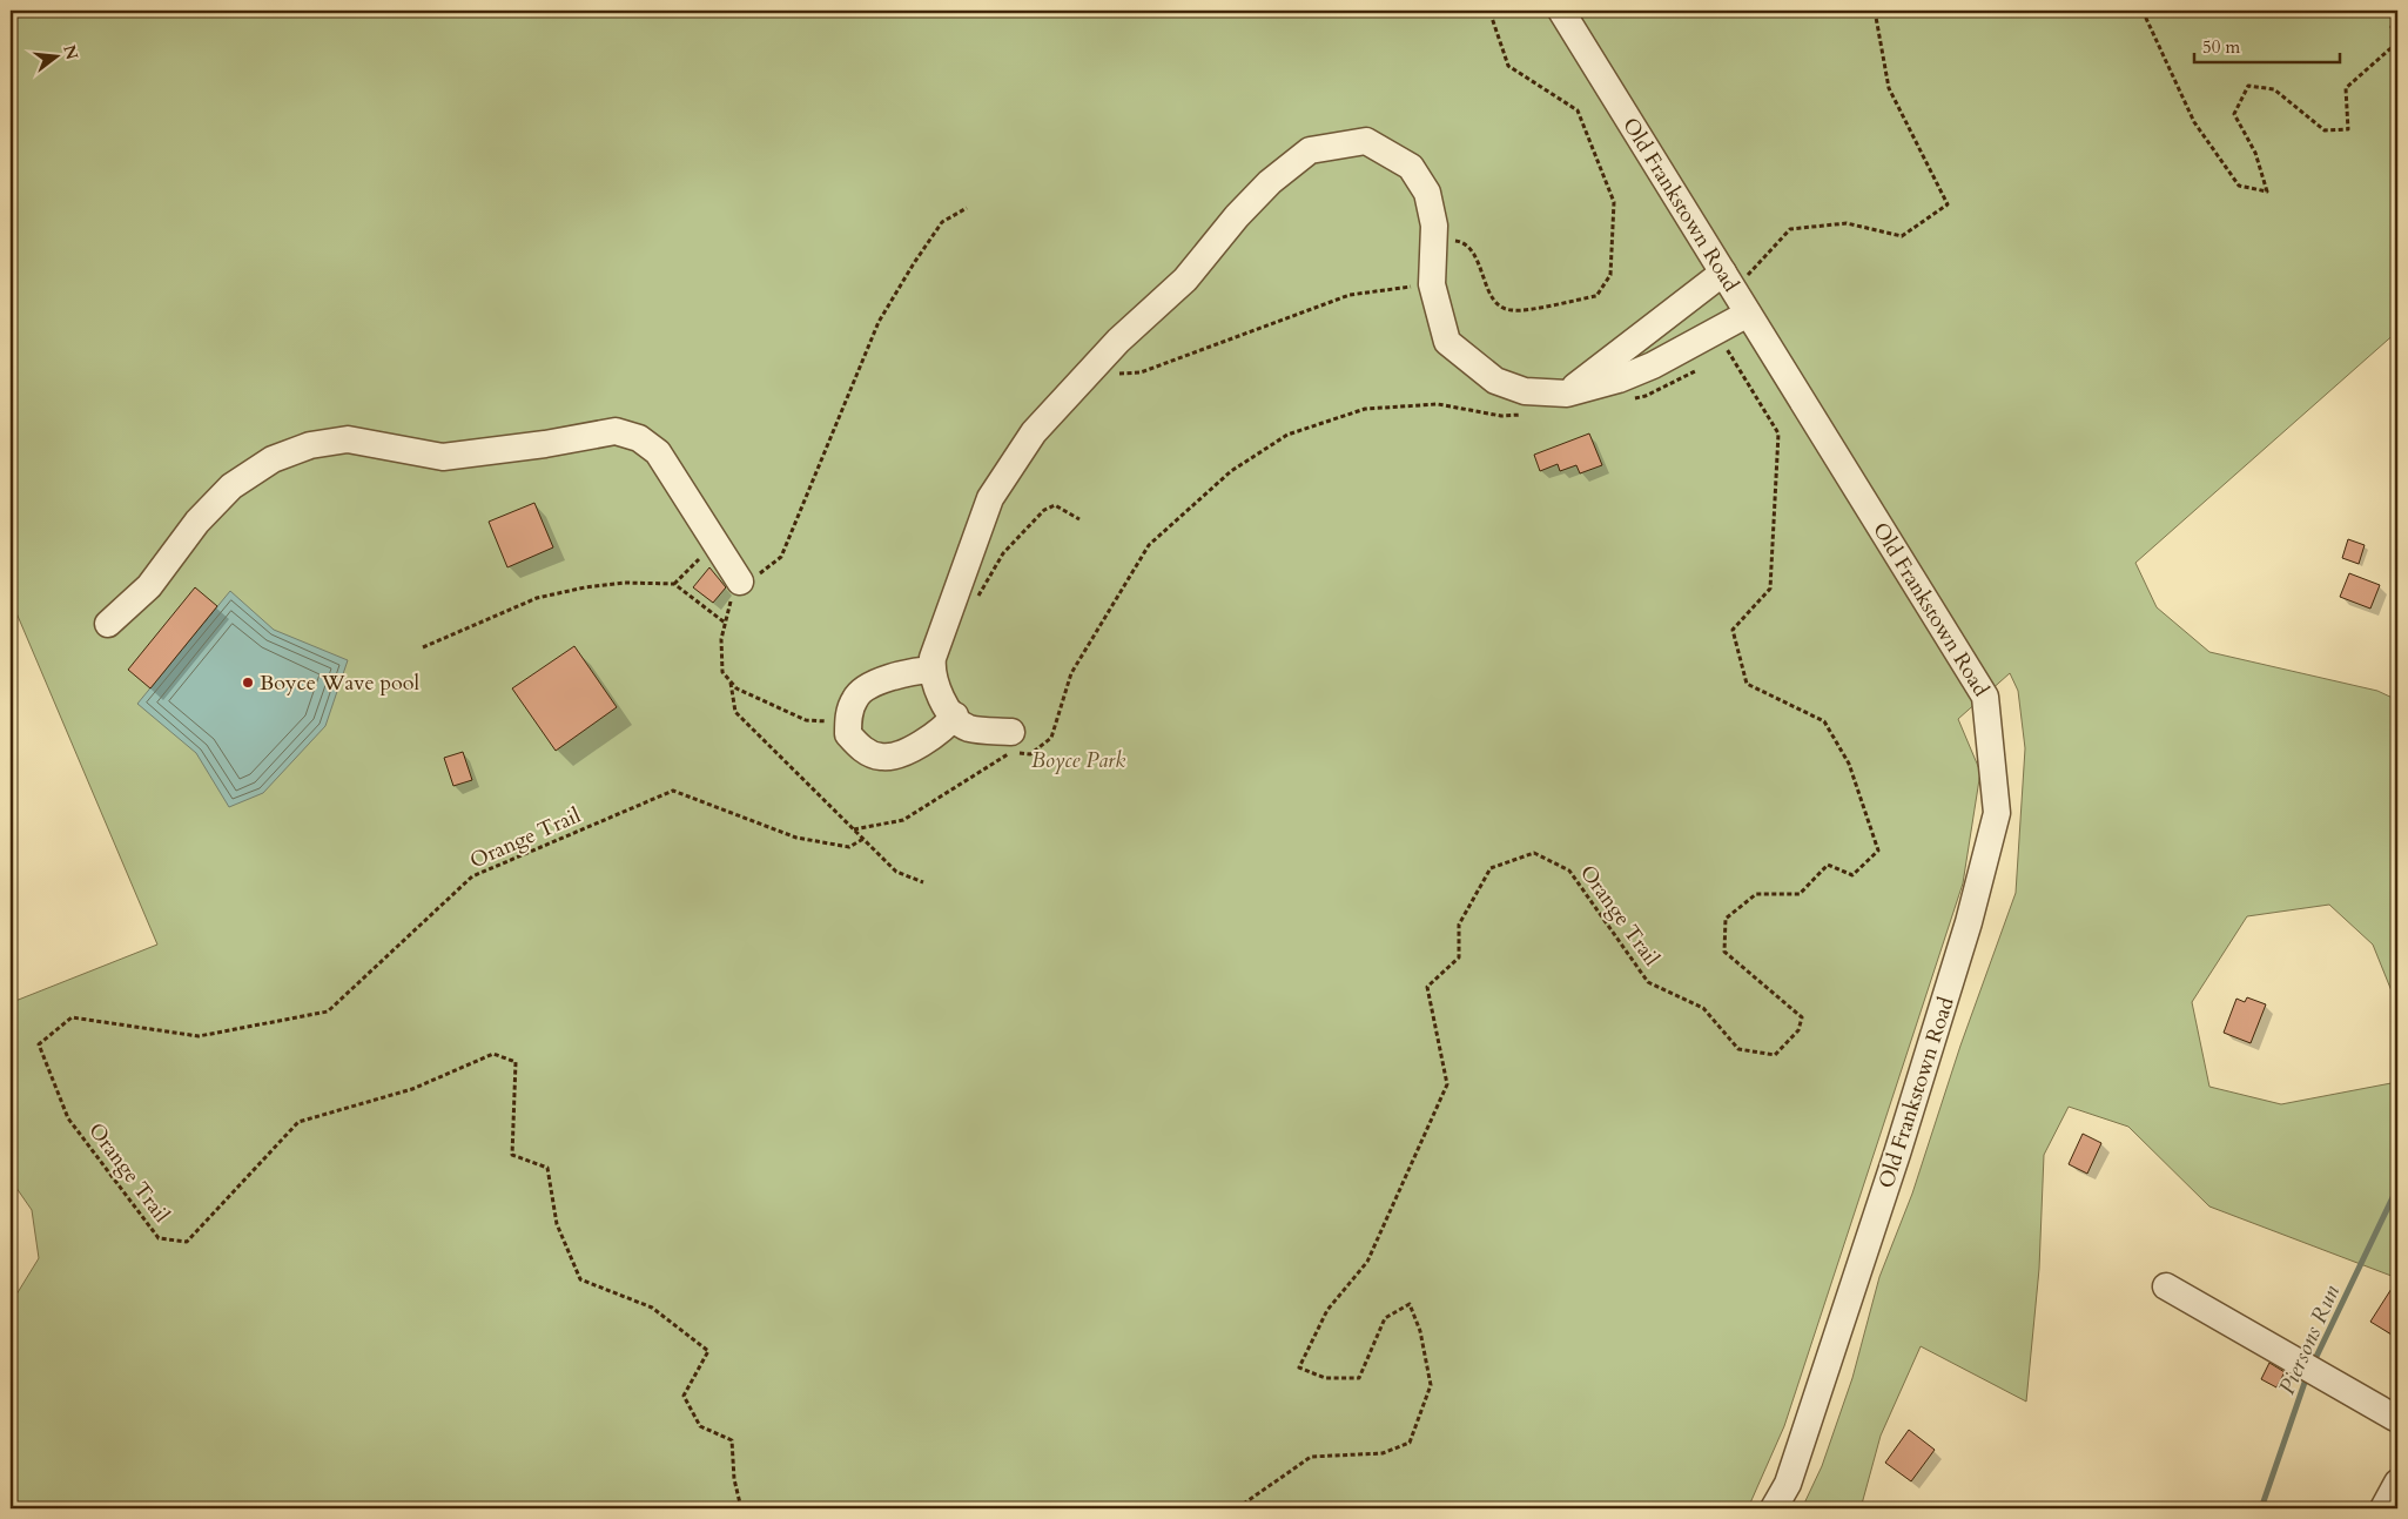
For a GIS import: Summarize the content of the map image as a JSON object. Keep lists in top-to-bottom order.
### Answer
{
  "streets": {
    "street": ["Old Frankstown Road"],
    "path": ["Orange Trail"]
  },
  "water": ["Piersons Run"],
  "parks": ["Boyce Park"],
  "places": ["Boyce Wave pool"],
  "scale_bar": "50 m",
  "north": "right"
}
